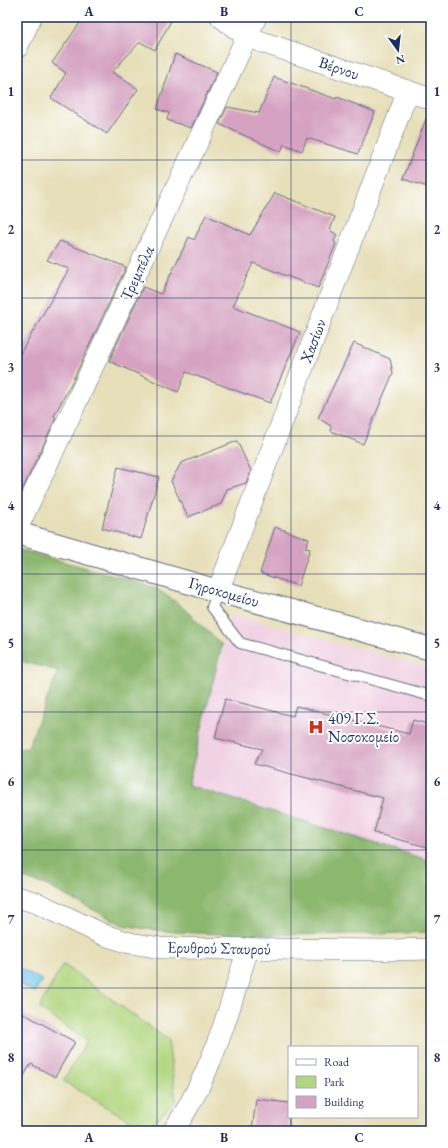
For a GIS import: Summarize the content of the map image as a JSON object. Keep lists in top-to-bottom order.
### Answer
{
  "streets": {
    "main road": ["Γηροκομείου"],
    "street": [
      "Βέρνου",
      "Τρεμπέλα",
      "Χασίων",
      "Ερυθρού Σταυρού"
    ]
  },
  "crossings": [
    ["Βέρνου", "Τρεμπέλα"],
    ["Βέρνου", "Χασίων"],
    ["Χασίων", "Γηροκομείου"]
  ],
  "places": {
    "hospital": ["409 Γ.Σ. Νοσοκομείο"]
  },
  "legend": ["Road", "Park", "Building"],
  "north": "bottom",
  "grid": {
    "columns": ["A", "B", "C"],
    "rows": [
      "1",
      "2",
      "3",
      "4",
      "5",
      "6",
      "7",
      "8"
    ]
  }
}
